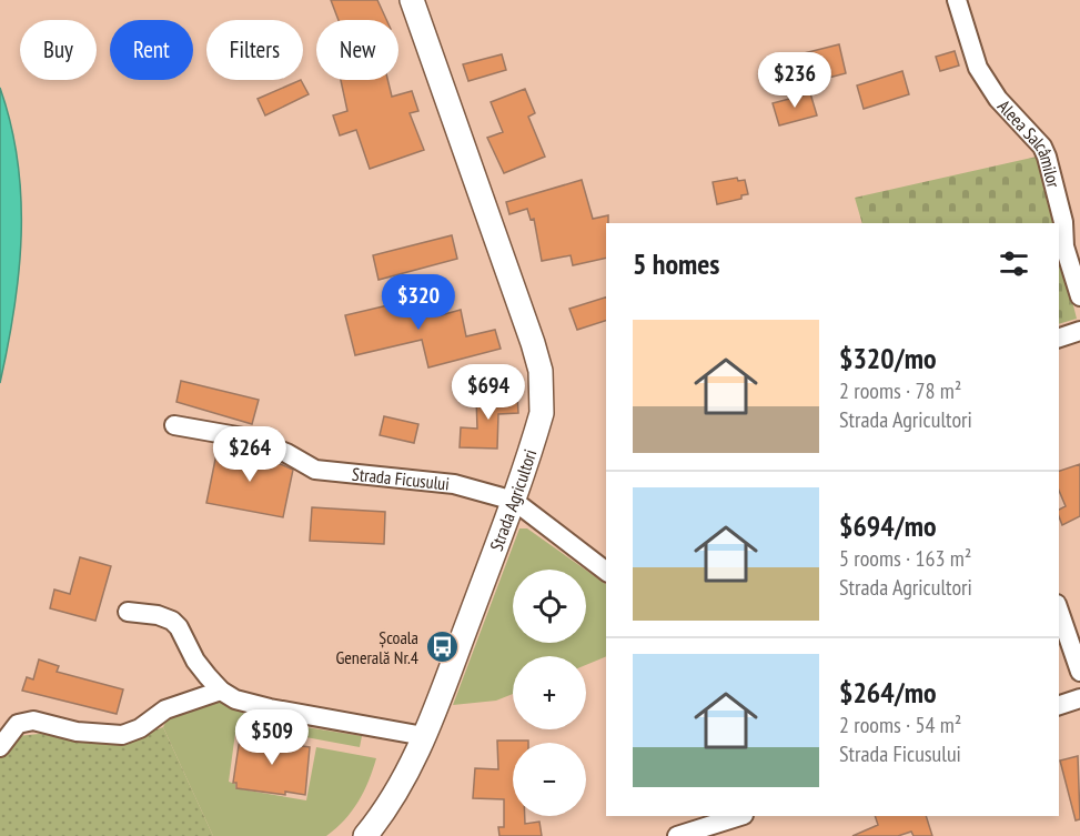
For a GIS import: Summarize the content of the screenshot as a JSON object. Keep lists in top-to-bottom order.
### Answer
{
  "streets": {
    "main road": ["Strada Agricultori"],
    "street": ["Aleea Salcâmilor", "Strada Ficusului"]
  },
  "crossings": [
    ["Strada Ficusului", "Strada Agricultori"]
  ],
  "places": {
    "bus stop": ["Școala Generală Nr.4"]
  },
  "page": {
    "chip": [
      "Buy",
      "Rent",
      "Filters",
      "New"
    ],
    "price": [
      "$236",
      "$320",
      "$694",
      "$264",
      "$509"
    ],
    "heading": "5 homes",
    "list": [
      {
        "name": "$320/mo",
        "note": "2 rooms · 78 m² · Strada Agricultori"
      },
      {
        "name": "$694/mo",
        "note": "5 rooms · 163 m² · Strada Agricultori"
      },
      {
        "name": "$264/mo",
        "note": "2 rooms · 54 m² · Strada Ficusului"
      }
    ],
    "map_buttons": ["+", "−"]
  }
}
